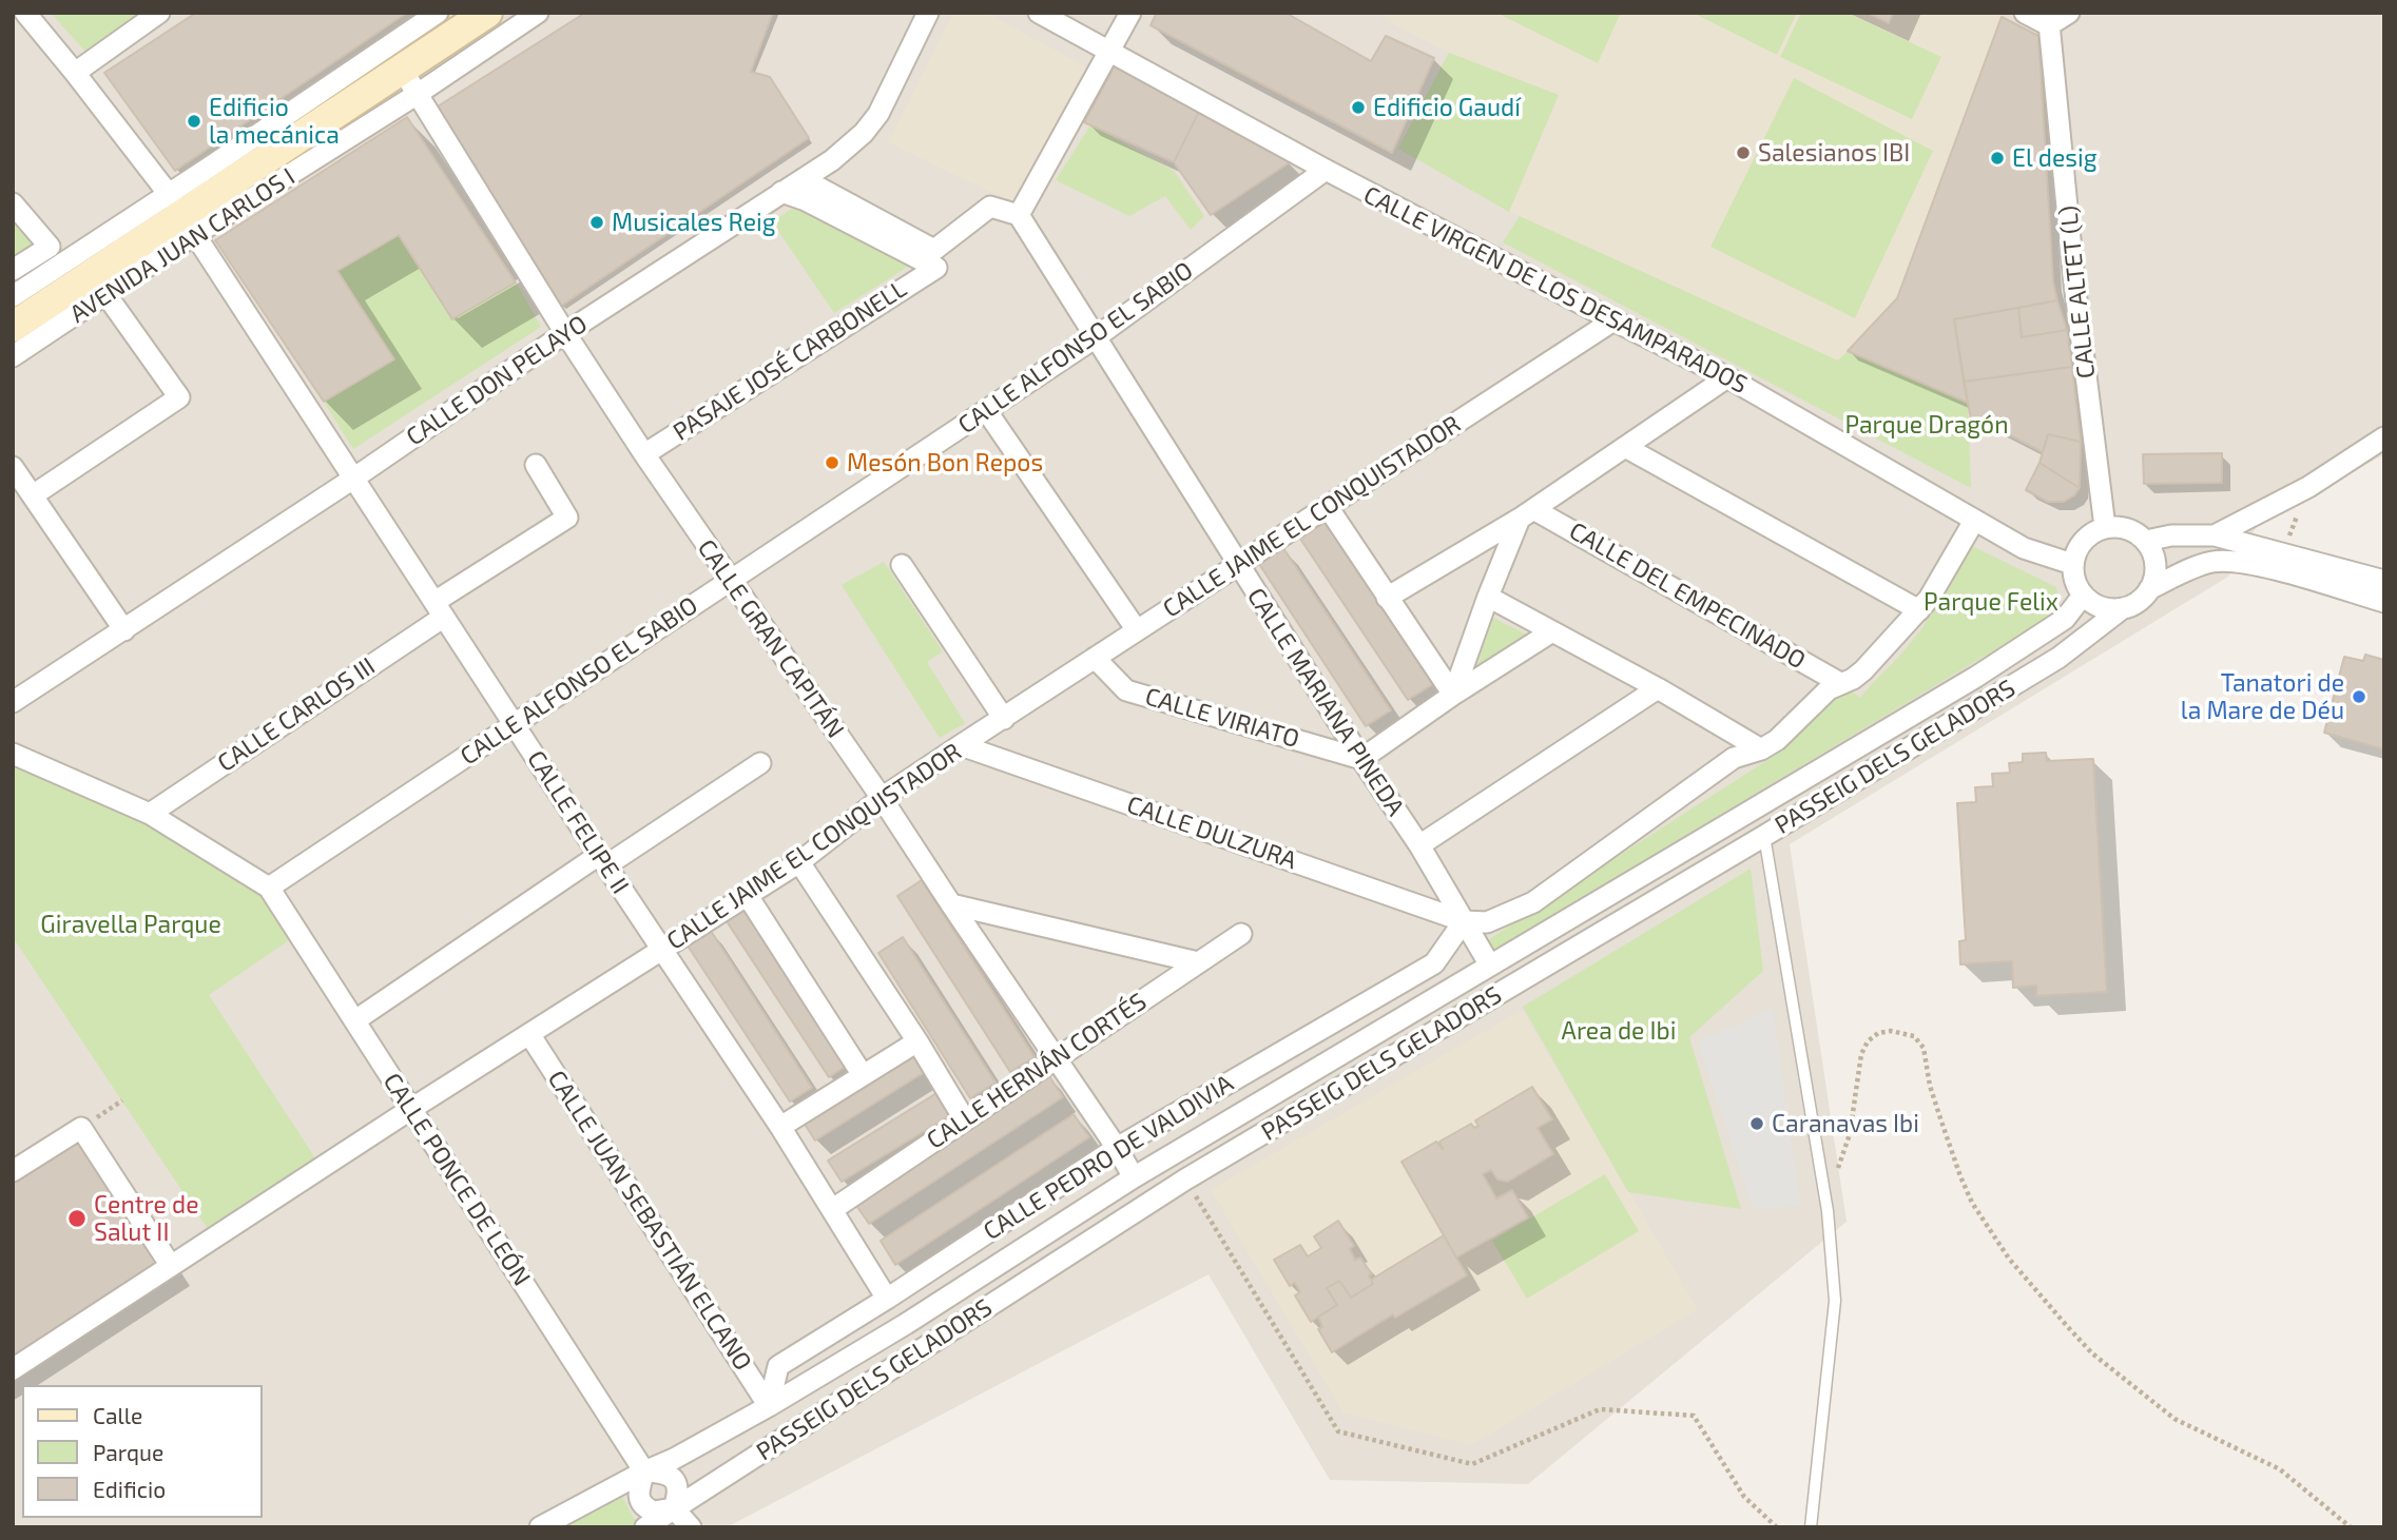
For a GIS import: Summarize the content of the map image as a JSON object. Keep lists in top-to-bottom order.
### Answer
{
  "streets": {
    "main road": ["AVENIDA JUAN CARLOS I"],
    "street": [
      "CALLE VIRGEN DE LOS DESAMPARADOS",
      "CALLE ALTET (L)",
      "CALLE ALFONSO EL SABIO",
      "PASAJE JOSÉ CARBONELL",
      "CALLE DON PELAYO",
      "CALLE JAIME EL CONQUISTADOR",
      "CALLE DEL EMPECINADO",
      "CALLE GRAN CAPITÁN",
      "CALLE MARIANA PINEDA",
      "CALLE CARLOS III",
      "CALLE VIRIATO",
      "PASSEIG DELS GELADORS",
      "CALLE FELIPE II",
      "CALLE DULZURA",
      "CALLE HERNÁN CORTÉS",
      "CALLE PEDRO DE VALDIVIA",
      "CALLE PONCE DE LEÓN",
      "CALLE JUAN SEBASTIÁN ELCANO"
    ]
  },
  "crossings": [
    ["AVENIDA JUAN CARLOS I", "CALLE GRAN CAPITÁN"],
    ["AVENIDA JUAN CARLOS I", "CALLE FELIPE II"],
    ["CALLE VIRGEN DE LOS DESAMPARADOS", "CALLE ALTET (L)"],
    ["CALLE VIRGEN DE LOS DESAMPARADOS", "CALLE ALFONSO EL SABIO"],
    ["CALLE VIRGEN DE LOS DESAMPARADOS", "CALLE JAIME EL CONQUISTADOR"],
    ["CALLE VIRGEN DE LOS DESAMPARADOS", "PASSEIG DELS GELADORS"],
    ["CALLE ALTET (L)", "PASSEIG DELS GELADORS"],
    ["CALLE ALFONSO EL SABIO", "CALLE GRAN CAPITÁN"],
    ["CALLE ALFONSO EL SABIO", "CALLE MARIANA PINEDA"],
    ["CALLE ALFONSO EL SABIO", "CALLE FELIPE II"],
    ["CALLE ALFONSO EL SABIO", "CALLE PONCE DE LEÓN"],
    ["PASAJE JOSÉ CARBONELL", "CALLE DON PELAYO"],
    ["PASAJE JOSÉ CARBONELL", "CALLE GRAN CAPITÁN"],
    ["CALLE DON PELAYO", "CALLE GRAN CAPITÁN"],
    ["CALLE DON PELAYO", "CALLE FELIPE II"],
    ["CALLE JAIME EL CONQUISTADOR", "CALLE GRAN CAPITÁN"],
    ["CALLE JAIME EL CONQUISTADOR", "CALLE MARIANA PINEDA"],
    ["CALLE JAIME EL CONQUISTADOR", "CALLE VIRIATO"],
    ["CALLE JAIME EL CONQUISTADOR", "CALLE FELIPE II"],
    ["CALLE JAIME EL CONQUISTADOR", "CALLE DULZURA"],
    ["CALLE JAIME EL CONQUISTADOR", "CALLE PONCE DE LEÓN"],
    ["CALLE JAIME EL CONQUISTADOR", "CALLE JUAN SEBASTIÁN ELCANO"],
    ["CALLE GRAN CAPITÁN", "CALLE HERNÁN CORTÉS"],
    ["CALLE GRAN CAPITÁN", "CALLE PEDRO DE VALDIVIA"],
    ["CALLE MARIANA PINEDA", "CALLE VIRIATO"],
    ["CALLE MARIANA PINEDA", "CALLE DULZURA"],
    ["CALLE MARIANA PINEDA", "CALLE PEDRO DE VALDIVIA"],
    ["CALLE CARLOS III", "CALLE FELIPE II"],
    ["PASSEIG DELS GELADORS", "CALLE PONCE DE LEÓN"],
    ["CALLE FELIPE II", "CALLE HERNÁN CORTÉS"],
    ["CALLE FELIPE II", "CALLE PEDRO DE VALDIVIA"],
    ["CALLE DULZURA", "CALLE PEDRO DE VALDIVIA"],
    ["CALLE PEDRO DE VALDIVIA", "CALLE JUAN SEBASTIÁN ELCANO"]
  ],
  "parks": [
    "Parque Dragón",
    "Parque Felix",
    "Giravella Parque",
    "Area de Ibi"
  ],
  "places": [
    "Edificio Gaudí",
    "Edificio la mecánica",
    "Salesianos IBI",
    "El desig",
    "Musicales Reig",
    "Mesón Bon Repos",
    "Tanatori de la Mare de Déu",
    "Caranavas Ibi",
    "Centre de Salut II"
  ],
  "legend": ["Calle", "Parque", "Edificio"]
}
